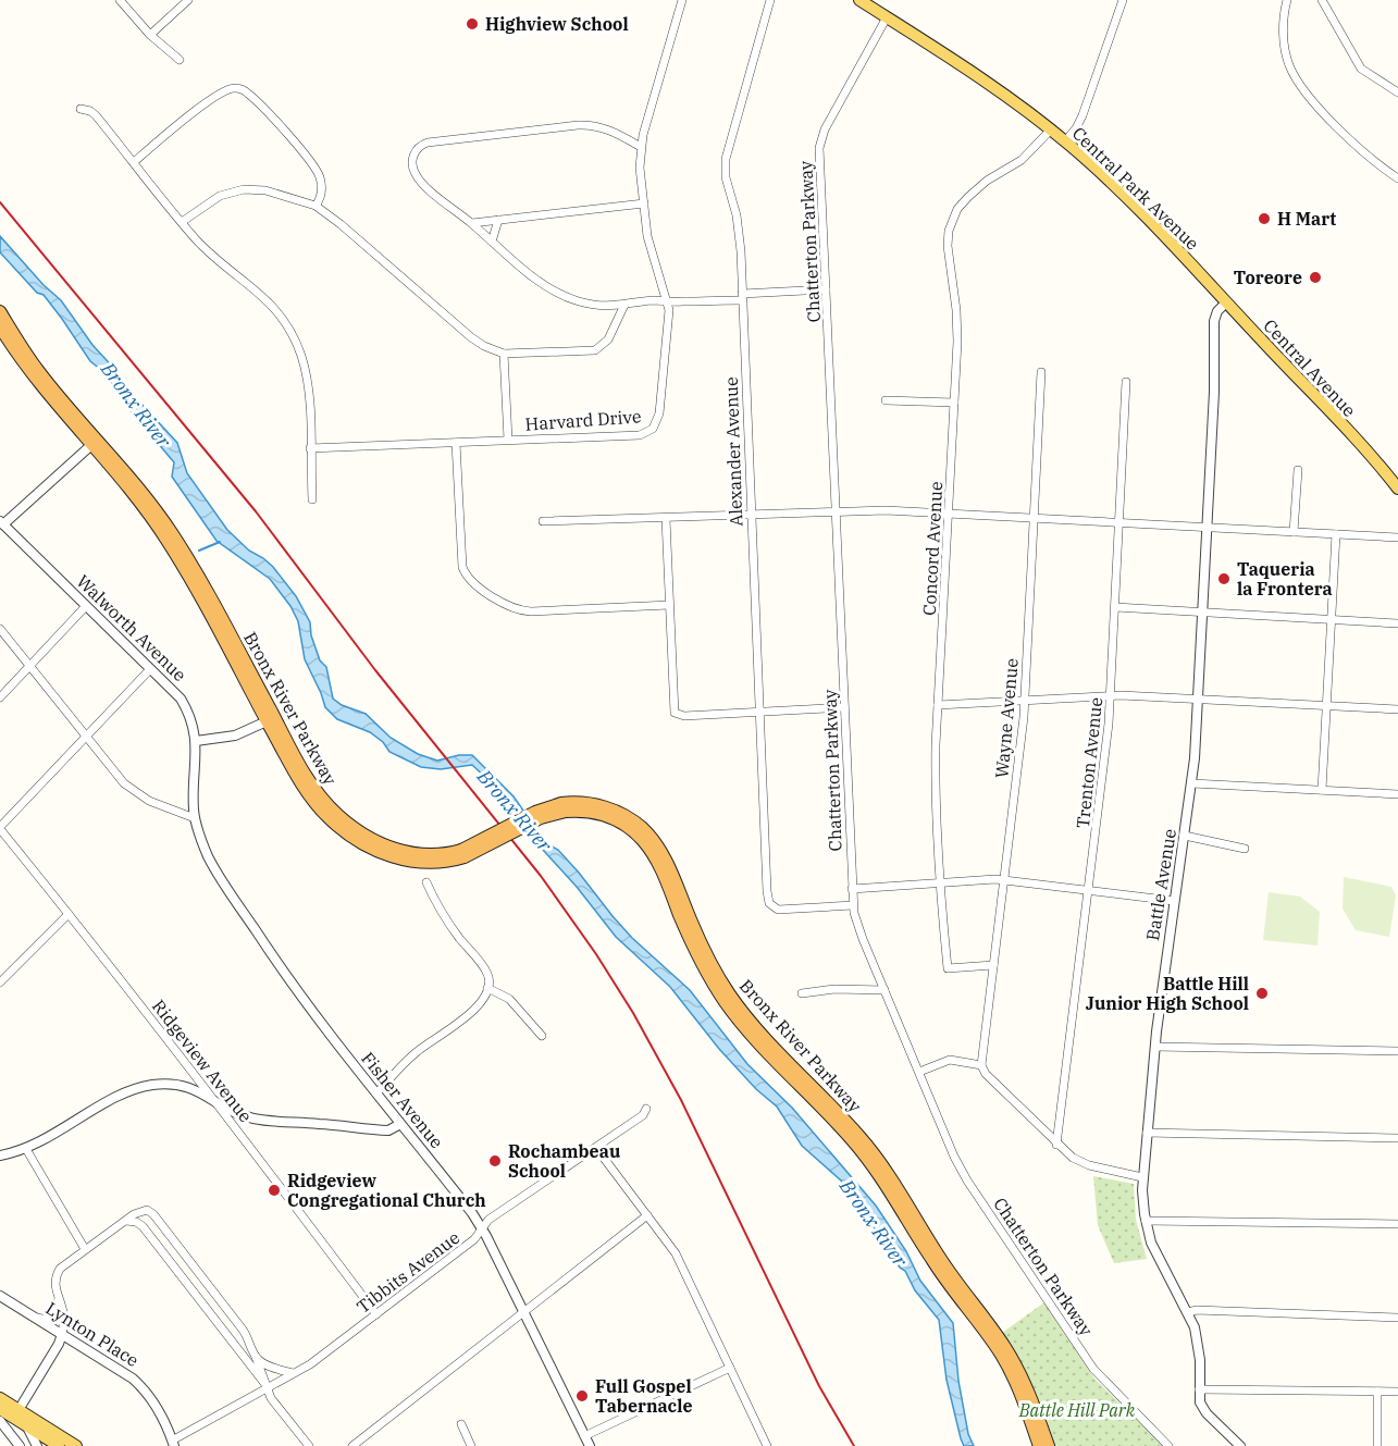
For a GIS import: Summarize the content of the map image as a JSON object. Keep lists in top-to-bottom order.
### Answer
{
  "streets": {
    "highway": ["Bronx River Parkway"],
    "main road": ["Central Park Avenue", "Central Avenue"],
    "street": [
      "Chatterton Parkway",
      "Harvard Drive",
      "Alexander Avenue",
      "Concord Avenue",
      "Walworth Avenue",
      "Wayne Avenue",
      "Trenton Avenue",
      "Battle Avenue",
      "Ridgeview Avenue",
      "Fisher Avenue",
      "Tibbits Avenue",
      "Lynton Place"
    ]
  },
  "crossings": [
    ["Central Park Avenue", "Chatterton Parkway"],
    ["Central Park Avenue", "Central Avenue"],
    ["Central Park Avenue", "Concord Avenue"],
    ["Chatterton Parkway", "Alexander Avenue"],
    ["Central Avenue", "Battle Avenue"],
    ["Concord Avenue", "Wayne Avenue"],
    ["Walworth Avenue", "Fisher Avenue"],
    ["Ridgeview Avenue", "Tibbits Avenue"],
    ["Fisher Avenue", "Tibbits Avenue"],
    ["Tibbits Avenue", "Lynton Place"]
  ],
  "water": ["Bronx River"],
  "parks": ["Battle Hill Park"],
  "places": [
    "Highview School",
    "H Mart",
    "Toreore",
    "Taqueria la Frontera",
    "Battle Hill Junior High School",
    "Rochambeau School",
    "Ridgeview Congregational Church",
    "Full Gospel Tabernacle"
  ]
}
